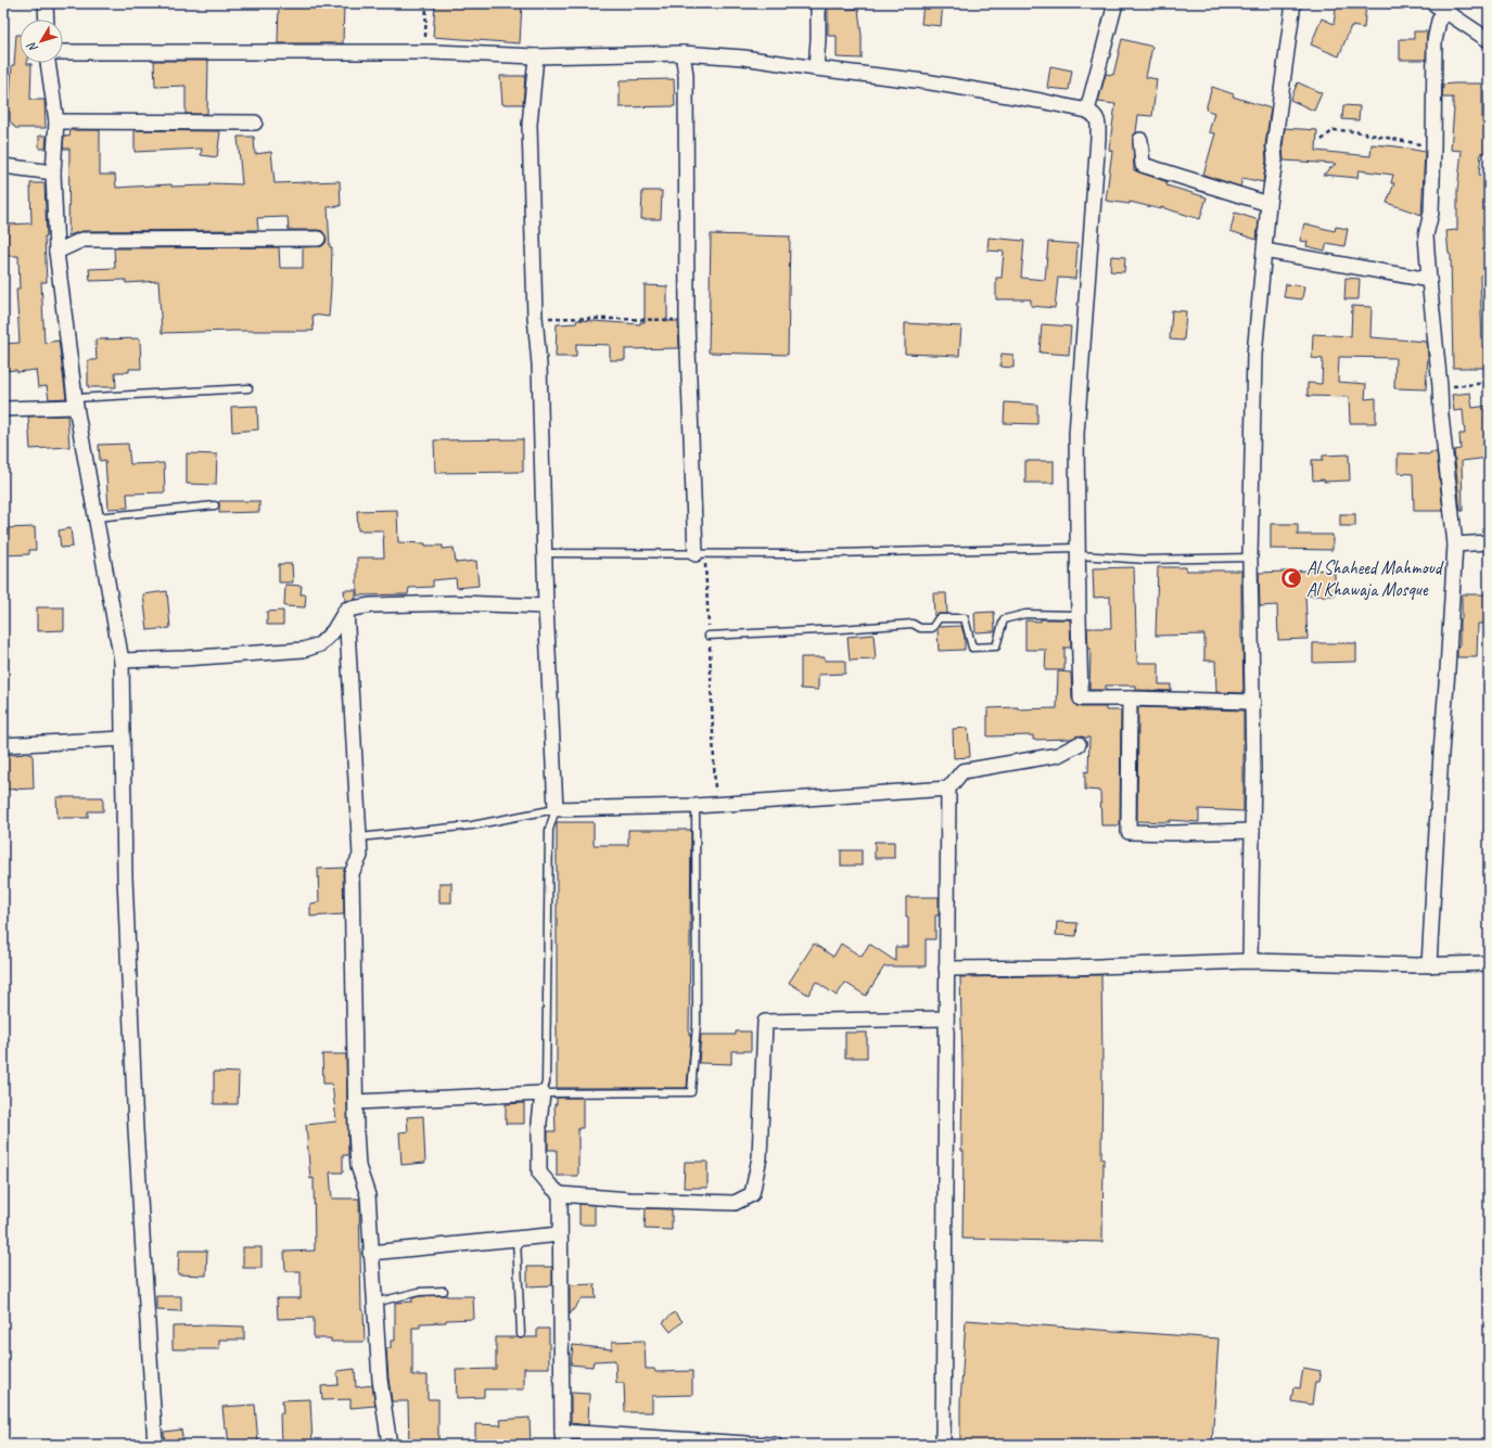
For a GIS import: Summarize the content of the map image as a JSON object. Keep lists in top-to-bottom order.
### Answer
{
  "places": {
    "mosque": ["Al Shaheed Mahmoud Al Khawaja Mosque"]
  },
  "north": "bottom left"
}
